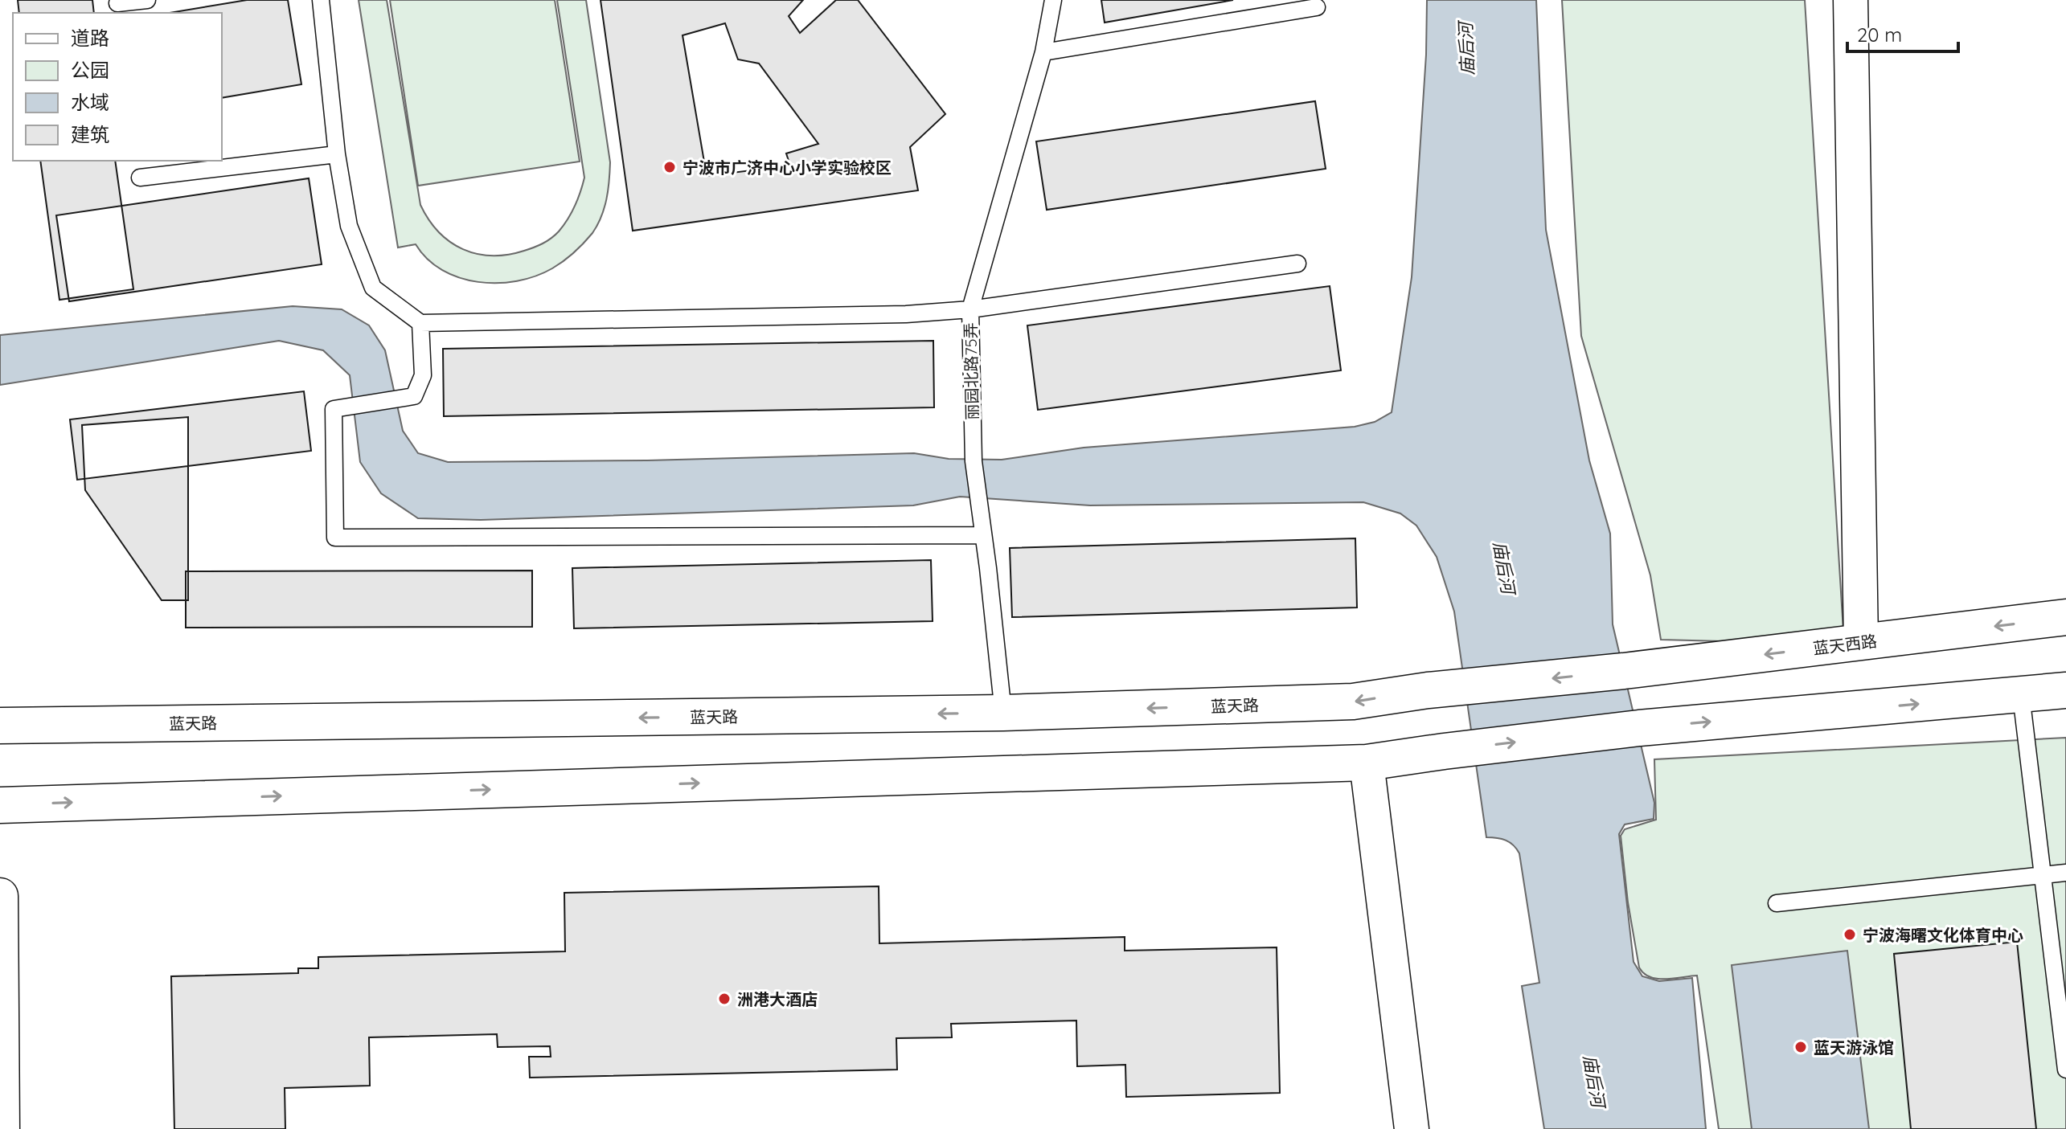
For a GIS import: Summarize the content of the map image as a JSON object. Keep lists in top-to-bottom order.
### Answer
{
  "streets": {
    "street": ["蓝天西路", "蓝天路"],
    "lane": ["丽园北路75弄"]
  },
  "crossings": [
    ["丽园北路75弄", "蓝天路"],
    ["蓝天西路", "蓝天路"]
  ],
  "water": ["庙后河"],
  "places": [
    "宁波市广济中心小学实验校区",
    "宁波海曙文化体育中心",
    "洲港大酒店",
    "蓝天游泳馆"
  ],
  "legend": [
    "道路",
    "公园",
    "水域",
    "建筑"
  ],
  "scale_bar": "20 m"
}
